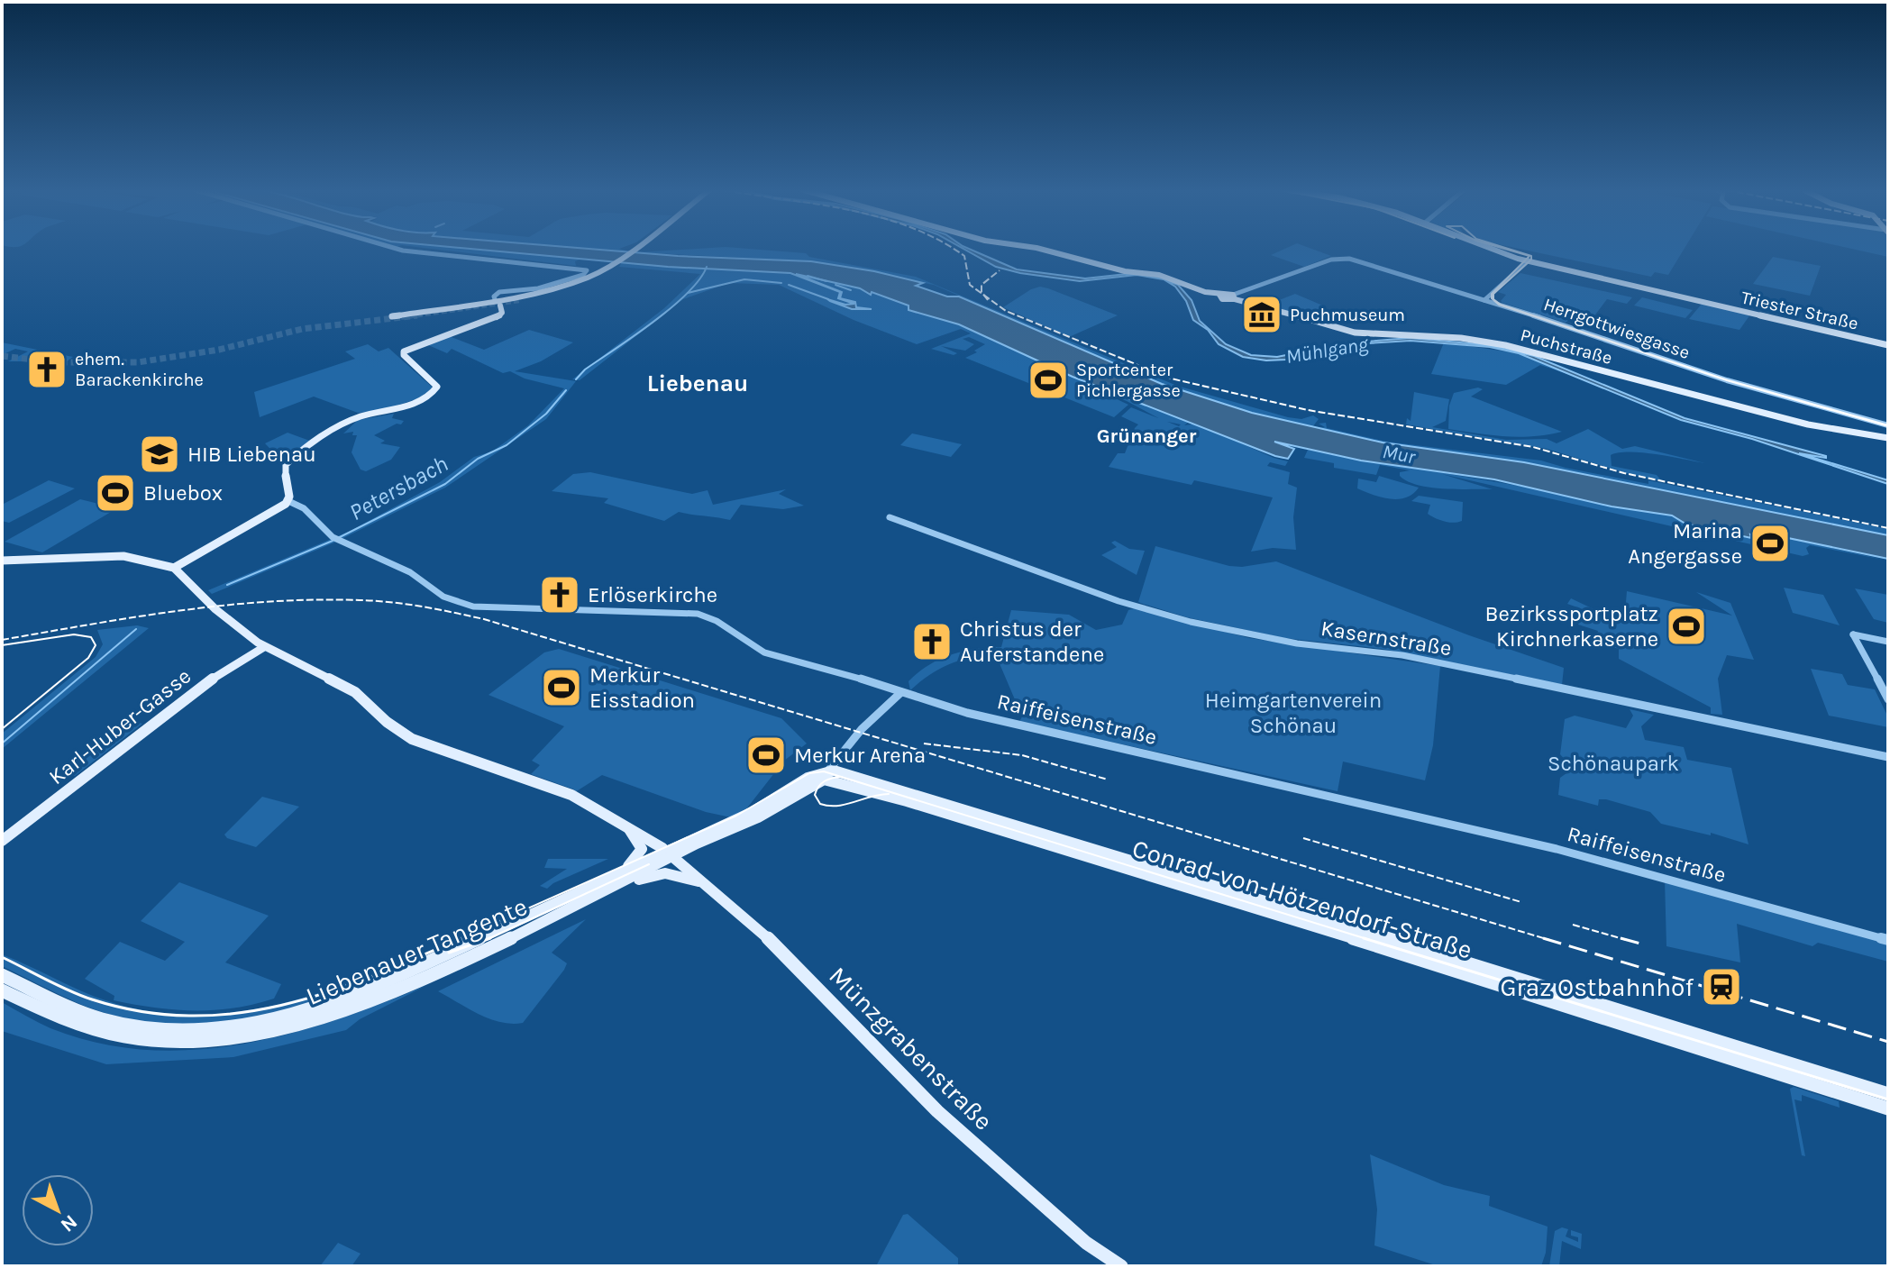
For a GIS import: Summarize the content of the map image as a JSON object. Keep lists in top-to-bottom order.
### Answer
{
  "streets": {
    "main road": [
      "Triester Straße",
      "Puchstraße",
      "Karl-Huber-Gasse",
      "Conrad-von-Hötzendorf-Straße",
      "Liebenauer Tangente",
      "Münzgrabenstraße"
    ],
    "street": ["Herrgottwiesgasse", "Kasernstraße", "Raiffeisenstraße"]
  },
  "crossings": [
    ["Herrgottwiesgasse", "Puchstraße"],
    ["Karl-Huber-Gasse", "Münzgrabenstraße"],
    ["Liebenauer Tangente", "Münzgrabenstraße"]
  ],
  "districts": ["Liebenau", "Grünanger"],
  "water": ["Mühlgang", "Mur", "Petersbach"],
  "parks": ["Heimgartenverein Schönau", "Schönaupark"],
  "places": {
    "museum": ["Puchmuseum"],
    "church": ["ehem. Barackenkirche", "Erlöserkirche", "Christus der Auferstandene"],
    "sports": [
      "Sportcenter Pichlergasse",
      "Bluebox",
      "Marina Angergasse",
      "Bezirkssportplatz Kirchnerkaserne",
      "Merkur Eisstadion",
      "Merkur Arena"
    ],
    "school or university": ["HIB Liebenau"],
    "station": ["Graz Ostbahnhof"]
  },
  "north": "bottom right"
}
